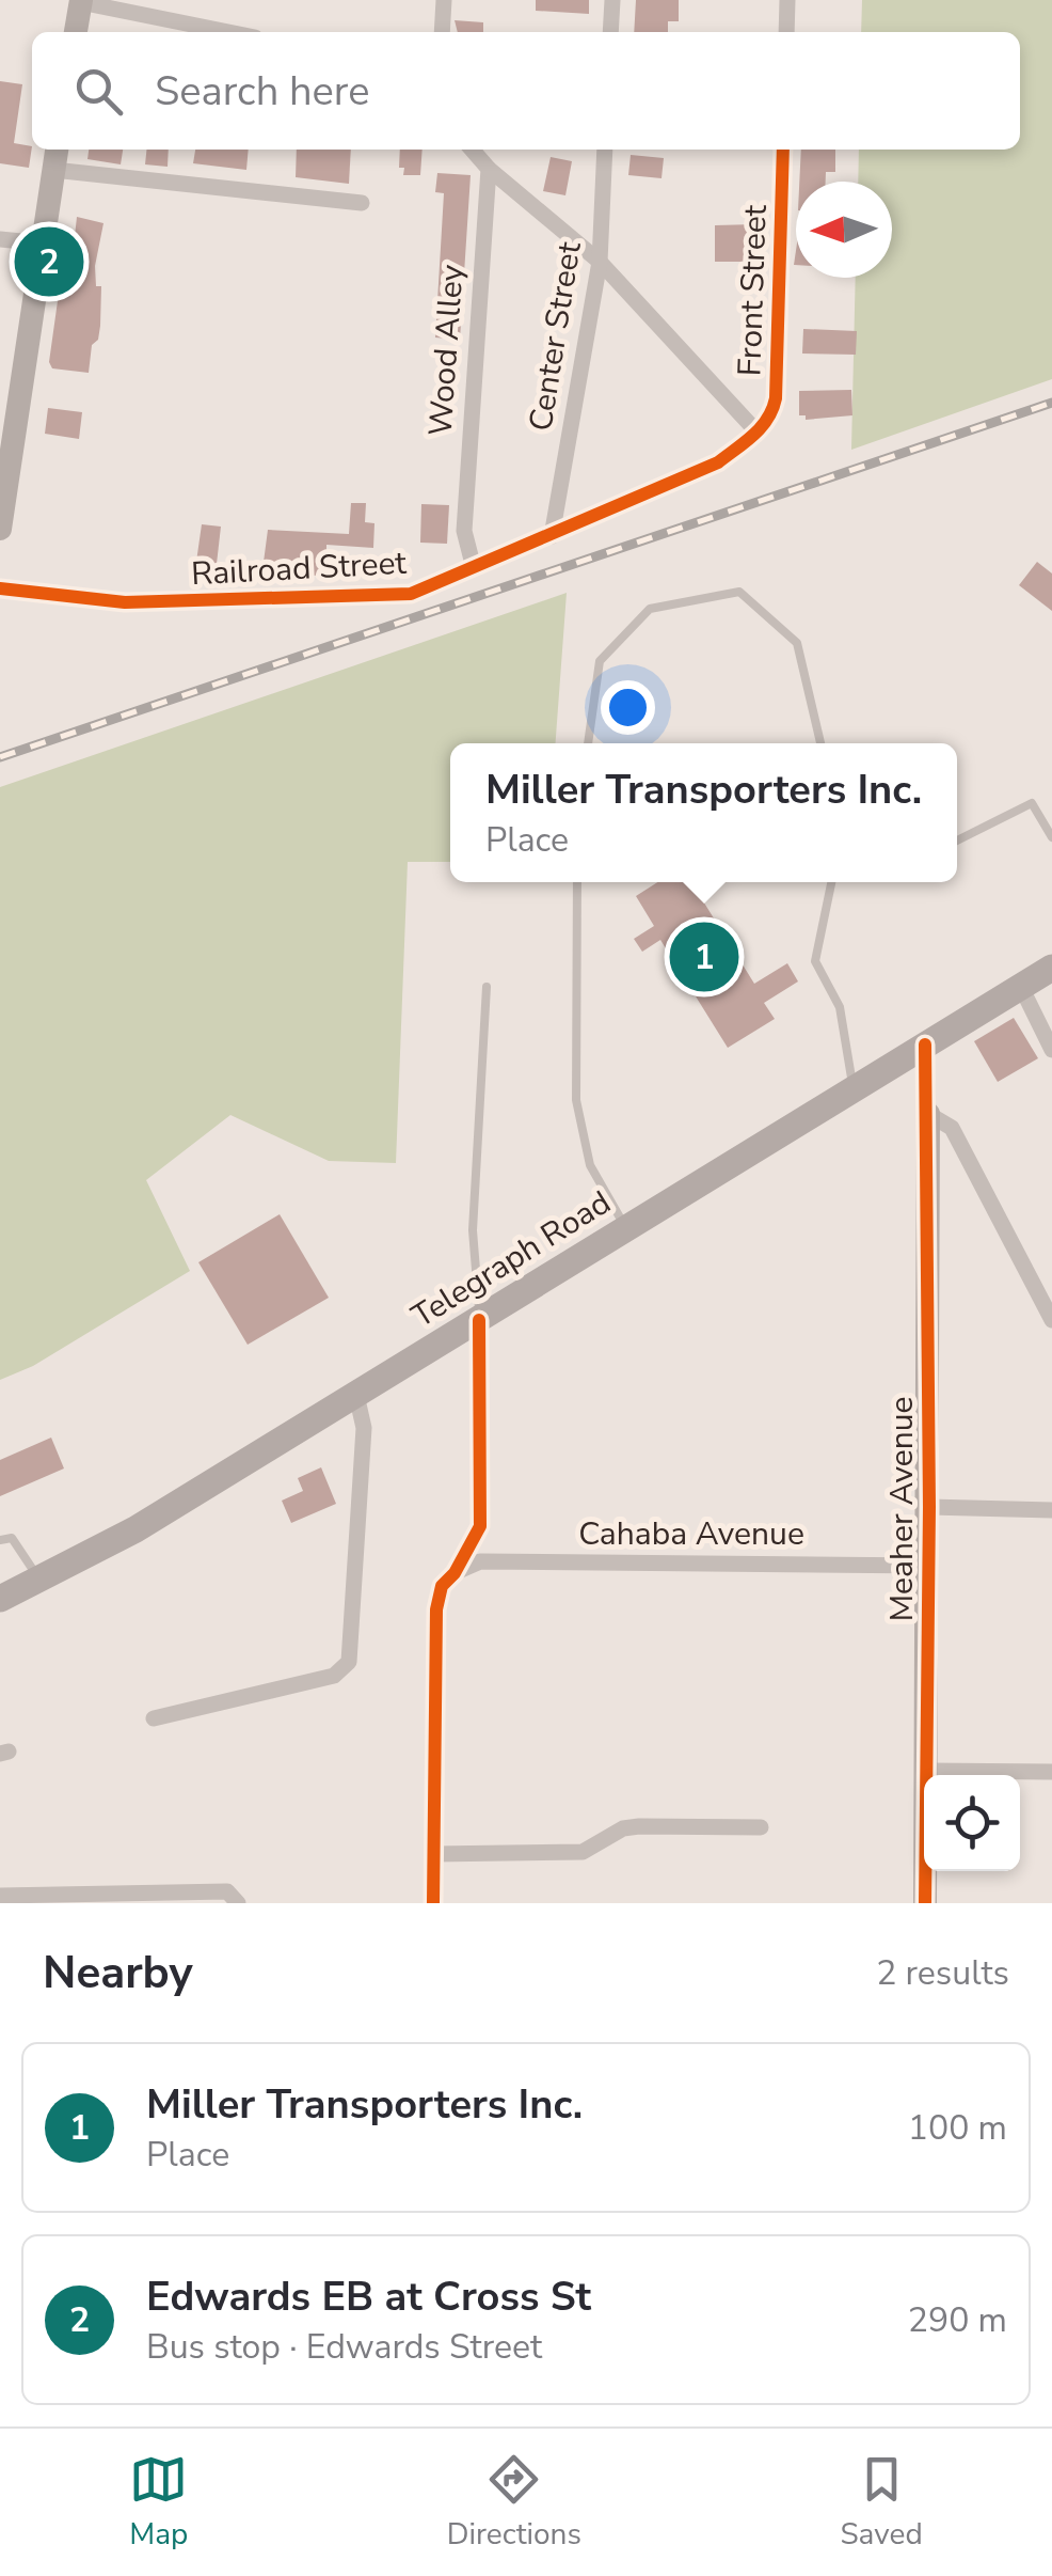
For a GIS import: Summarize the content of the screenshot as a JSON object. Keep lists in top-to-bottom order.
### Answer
{
  "streets": {
    "main road": ["Telegraph Road"],
    "street": [
      "Front Street",
      "Center Street",
      "Wood Alley",
      "Railroad Street",
      "Meaher Avenue",
      "Cahaba Avenue"
    ]
  },
  "crossings": [
    ["Front Street", "Railroad Street"],
    ["Center Street", "Railroad Street"],
    ["Wood Alley", "Railroad Street"],
    ["Meaher Avenue", "Cahaba Avenue"]
  ],
  "north": "left",
  "page": {
    "search": "Search here",
    "pins": ["2", "1"],
    "popup": ["Miller Transporters Inc.", "Place"],
    "heading": ["Nearby", "2 results"],
    "list": [
      {
        "mark": "1",
        "name": "Miller Transporters Inc.",
        "note": "Place",
        "value": "100 m"
      },
      {
        "mark": "2",
        "name": "Edwards EB at Cross St",
        "note": "Bus stop · Edwards Street",
        "value": "290 m"
      }
    ],
    "nav": ["Map", "Directions", "Saved"]
  }
}
